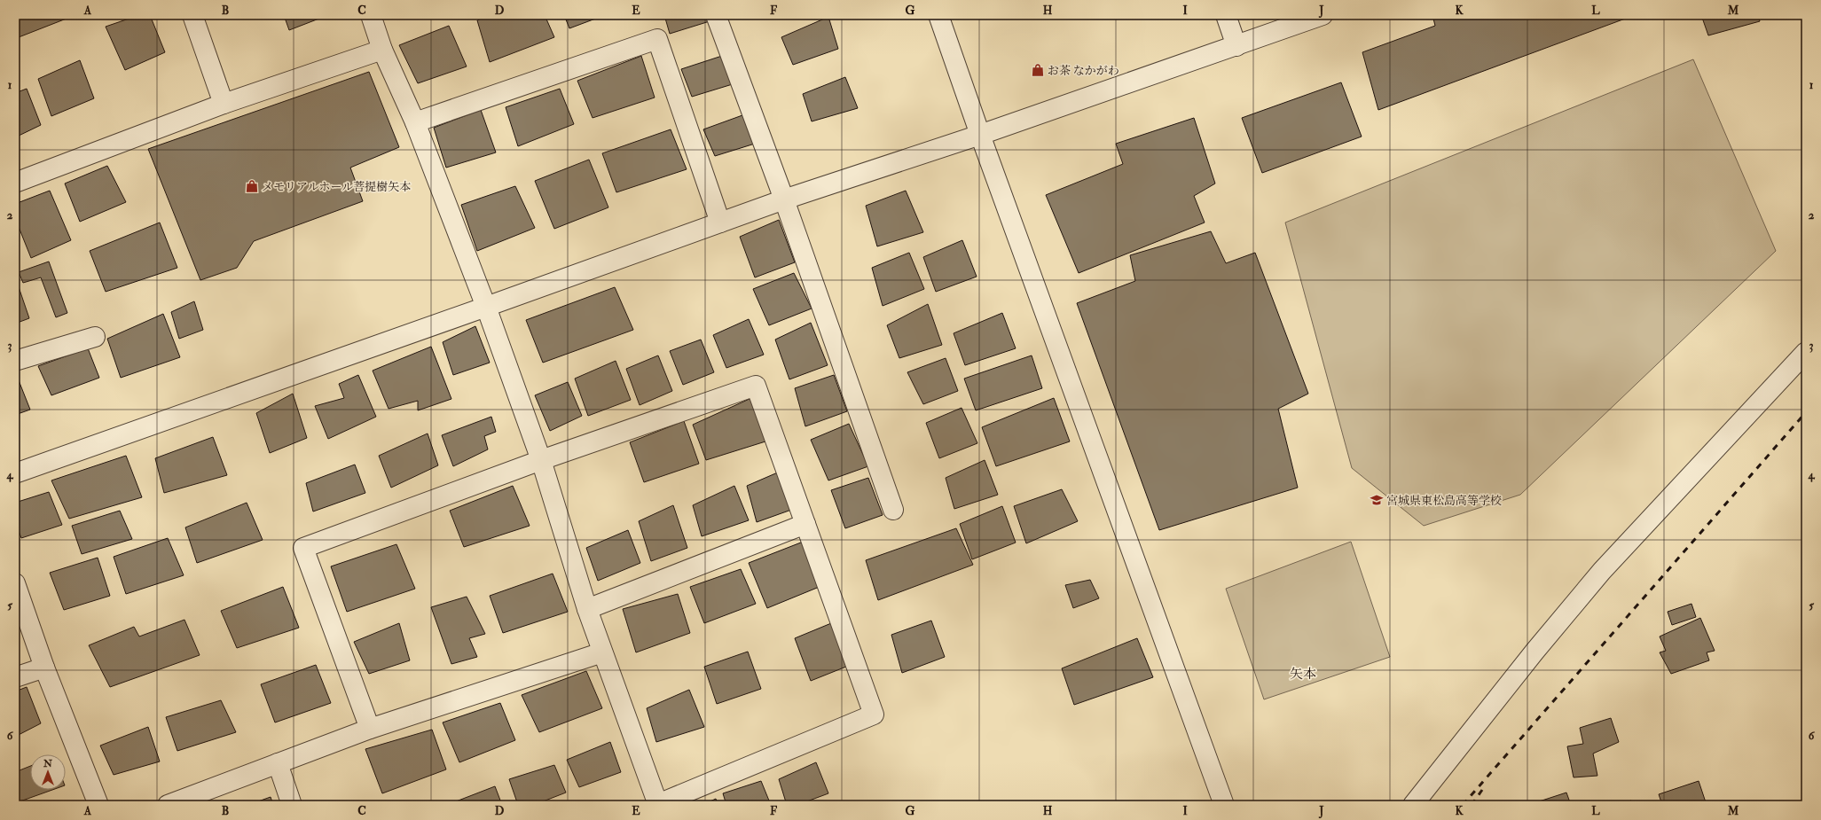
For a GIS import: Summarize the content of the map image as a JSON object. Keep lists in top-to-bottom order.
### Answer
{
  "districts": ["矢本"],
  "places": {
    "shop": ["お茶 なかがわ", "メモリアルホール菩提樹矢本"],
    "school or university": ["宮城県東松島高等学校"]
  },
  "north": "top",
  "grid": {
    "columns": [
      "A",
      "B",
      "C",
      "D",
      "E",
      "F",
      "G",
      "H",
      "I",
      "J",
      "K",
      "L",
      "M"
    ],
    "rows": [
      "1",
      "2",
      "3",
      "4",
      "5",
      "6"
    ]
  }
}
